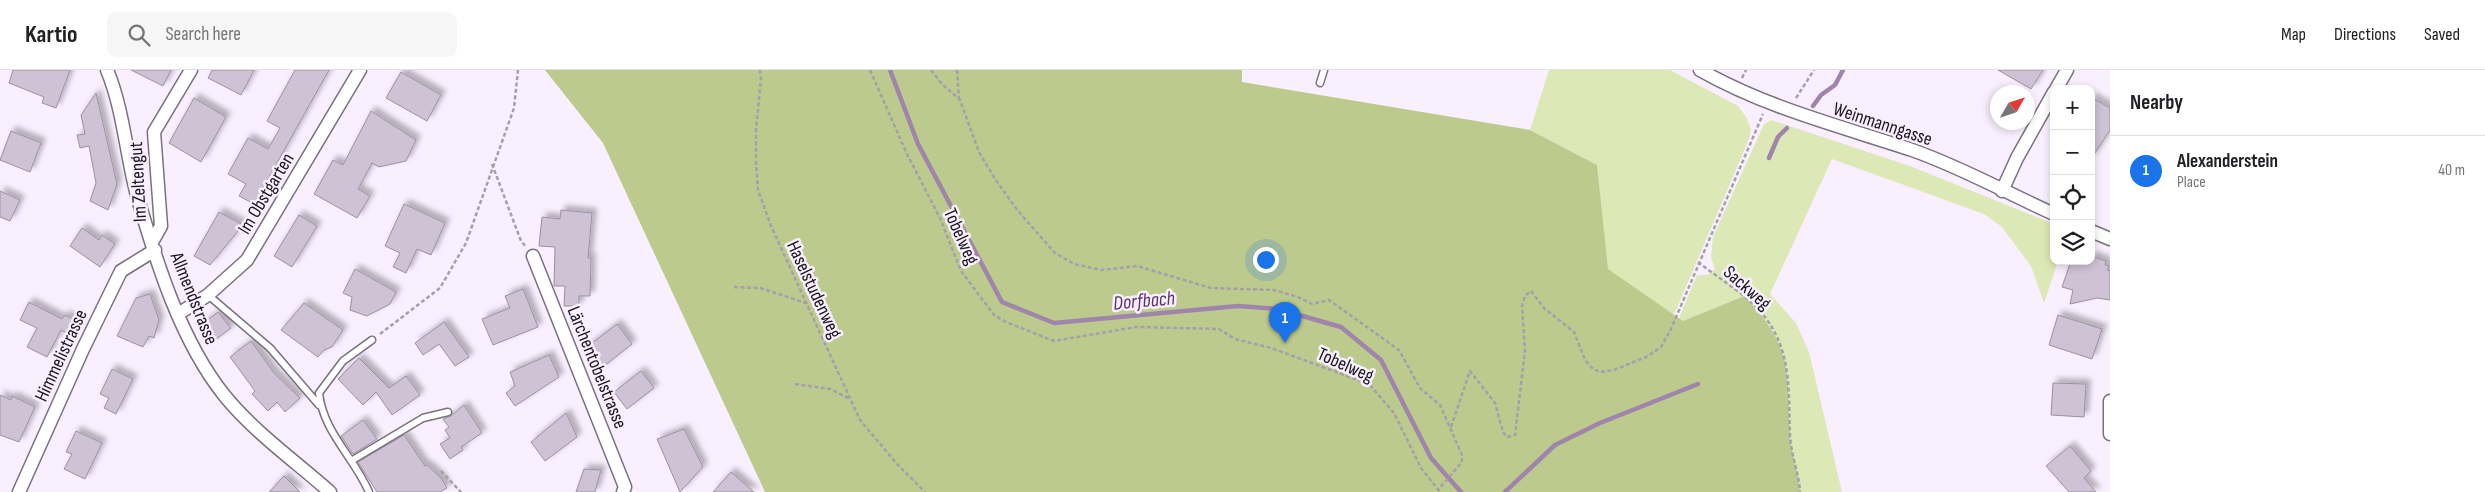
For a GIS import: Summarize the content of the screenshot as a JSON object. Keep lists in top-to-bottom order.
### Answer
{
  "streets": {
    "street": [
      "Weinmanngasse",
      "Im Zeltengut",
      "Im Obstgarten",
      "Allmendstrasse",
      "Himmelistrasse",
      "Lärchentobelstrasse"
    ],
    "path": ["Tobelweg", "Sackweg", "Haselstudenweg"]
  },
  "crossings": [
    ["Im Zeltengut", "Allmendstrasse"],
    ["Im Zeltengut", "Himmelistrasse"],
    ["Im Obstgarten", "Allmendstrasse"],
    ["Allmendstrasse", "Himmelistrasse"]
  ],
  "water": ["Dorfbach"],
  "north": "top right",
  "page": {
    "header": "Kartio",
    "search": "Search here",
    "nav": ["Map", "Directions", "Saved"],
    "heading": "Nearby",
    "map_buttons": ["+", "−"],
    "list": [
      {
        "mark": "1",
        "name": "Alexanderstein",
        "note": "Place",
        "value": "40 m"
      }
    ],
    "pins": "1"
  }
}
